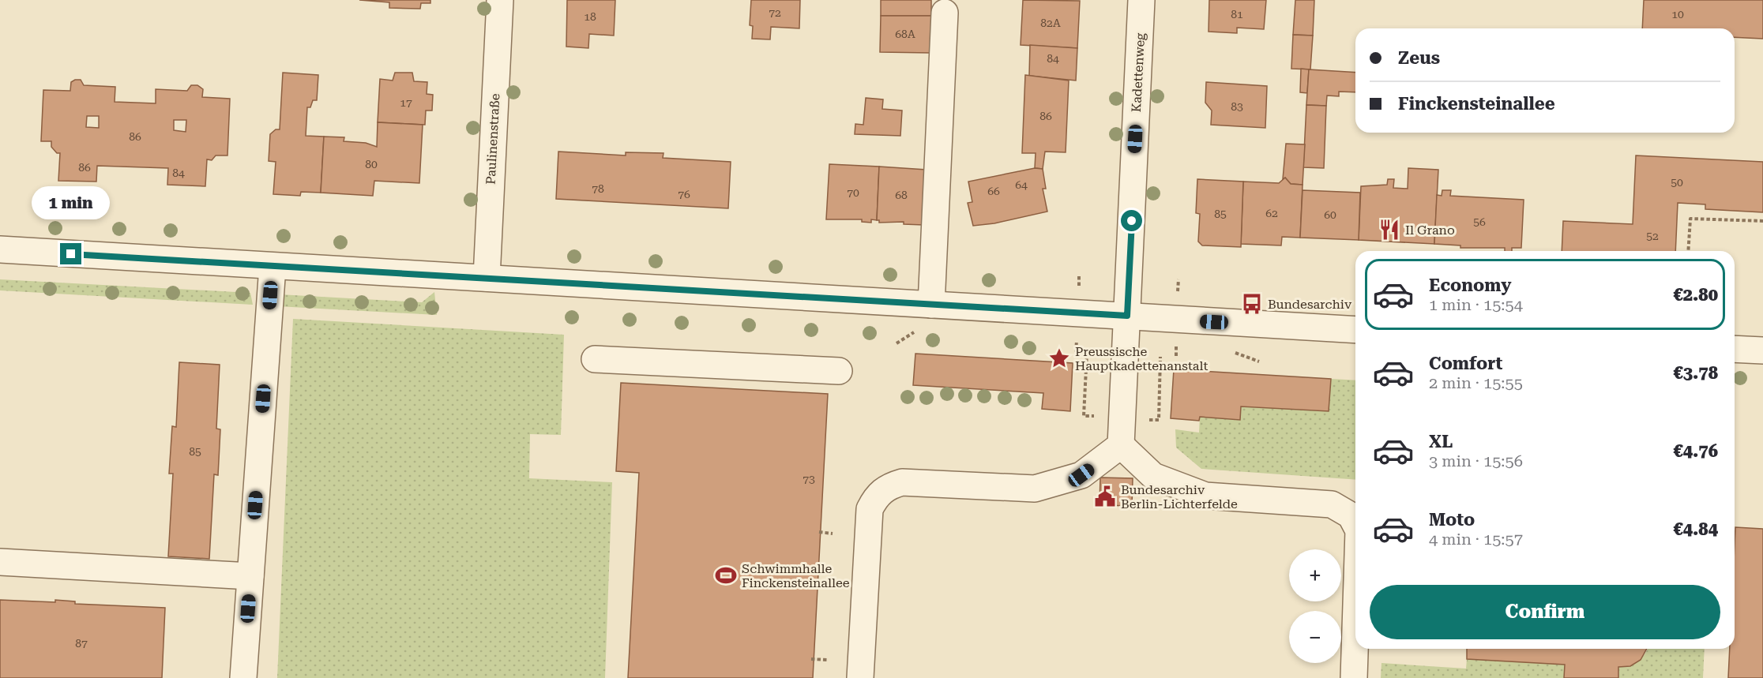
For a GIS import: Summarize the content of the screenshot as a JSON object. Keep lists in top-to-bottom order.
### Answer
{
  "streets": {
    "street": ["Kadettenweg", "Paulinenstraße"]
  },
  "places": {
    "restaurant": ["Il Grano"],
    "bus stop": ["Bundesarchiv"],
    "place": ["Preussische Hauptkadettenanstalt"],
    "public building": ["Bundesarchiv Berlin-Lichterfelde"],
    "sports": ["Schwimmhalle Finckensteinallee"]
  },
  "house_numbers": [
    "72",
    "81",
    "10",
    "18",
    "82A",
    "68A",
    "84",
    "17",
    "83",
    "86",
    "86",
    "80",
    "86",
    "84",
    "50",
    "64",
    "78",
    "66",
    "70",
    "76",
    "68",
    "62",
    "85",
    "60",
    "56",
    "52",
    "85",
    "73",
    "87"
  ],
  "page": {
    "banner": ["Zeus", "Finckensteinallee"],
    "bubble": "1 min",
    "list": [
      {
        "name": "Economy",
        "note": "1 min · 15:54",
        "value": "€2.80"
      },
      {
        "name": "Comfort",
        "note": "2 min · 15:55",
        "value": "€3.78"
      },
      {
        "name": "XL",
        "note": "3 min · 15:56",
        "value": "€4.76"
      },
      {
        "name": "Moto",
        "note": "4 min · 15:57",
        "value": "€4.84"
      }
    ],
    "map_buttons": ["+", "−"],
    "buttons": "Confirm"
  }
}
